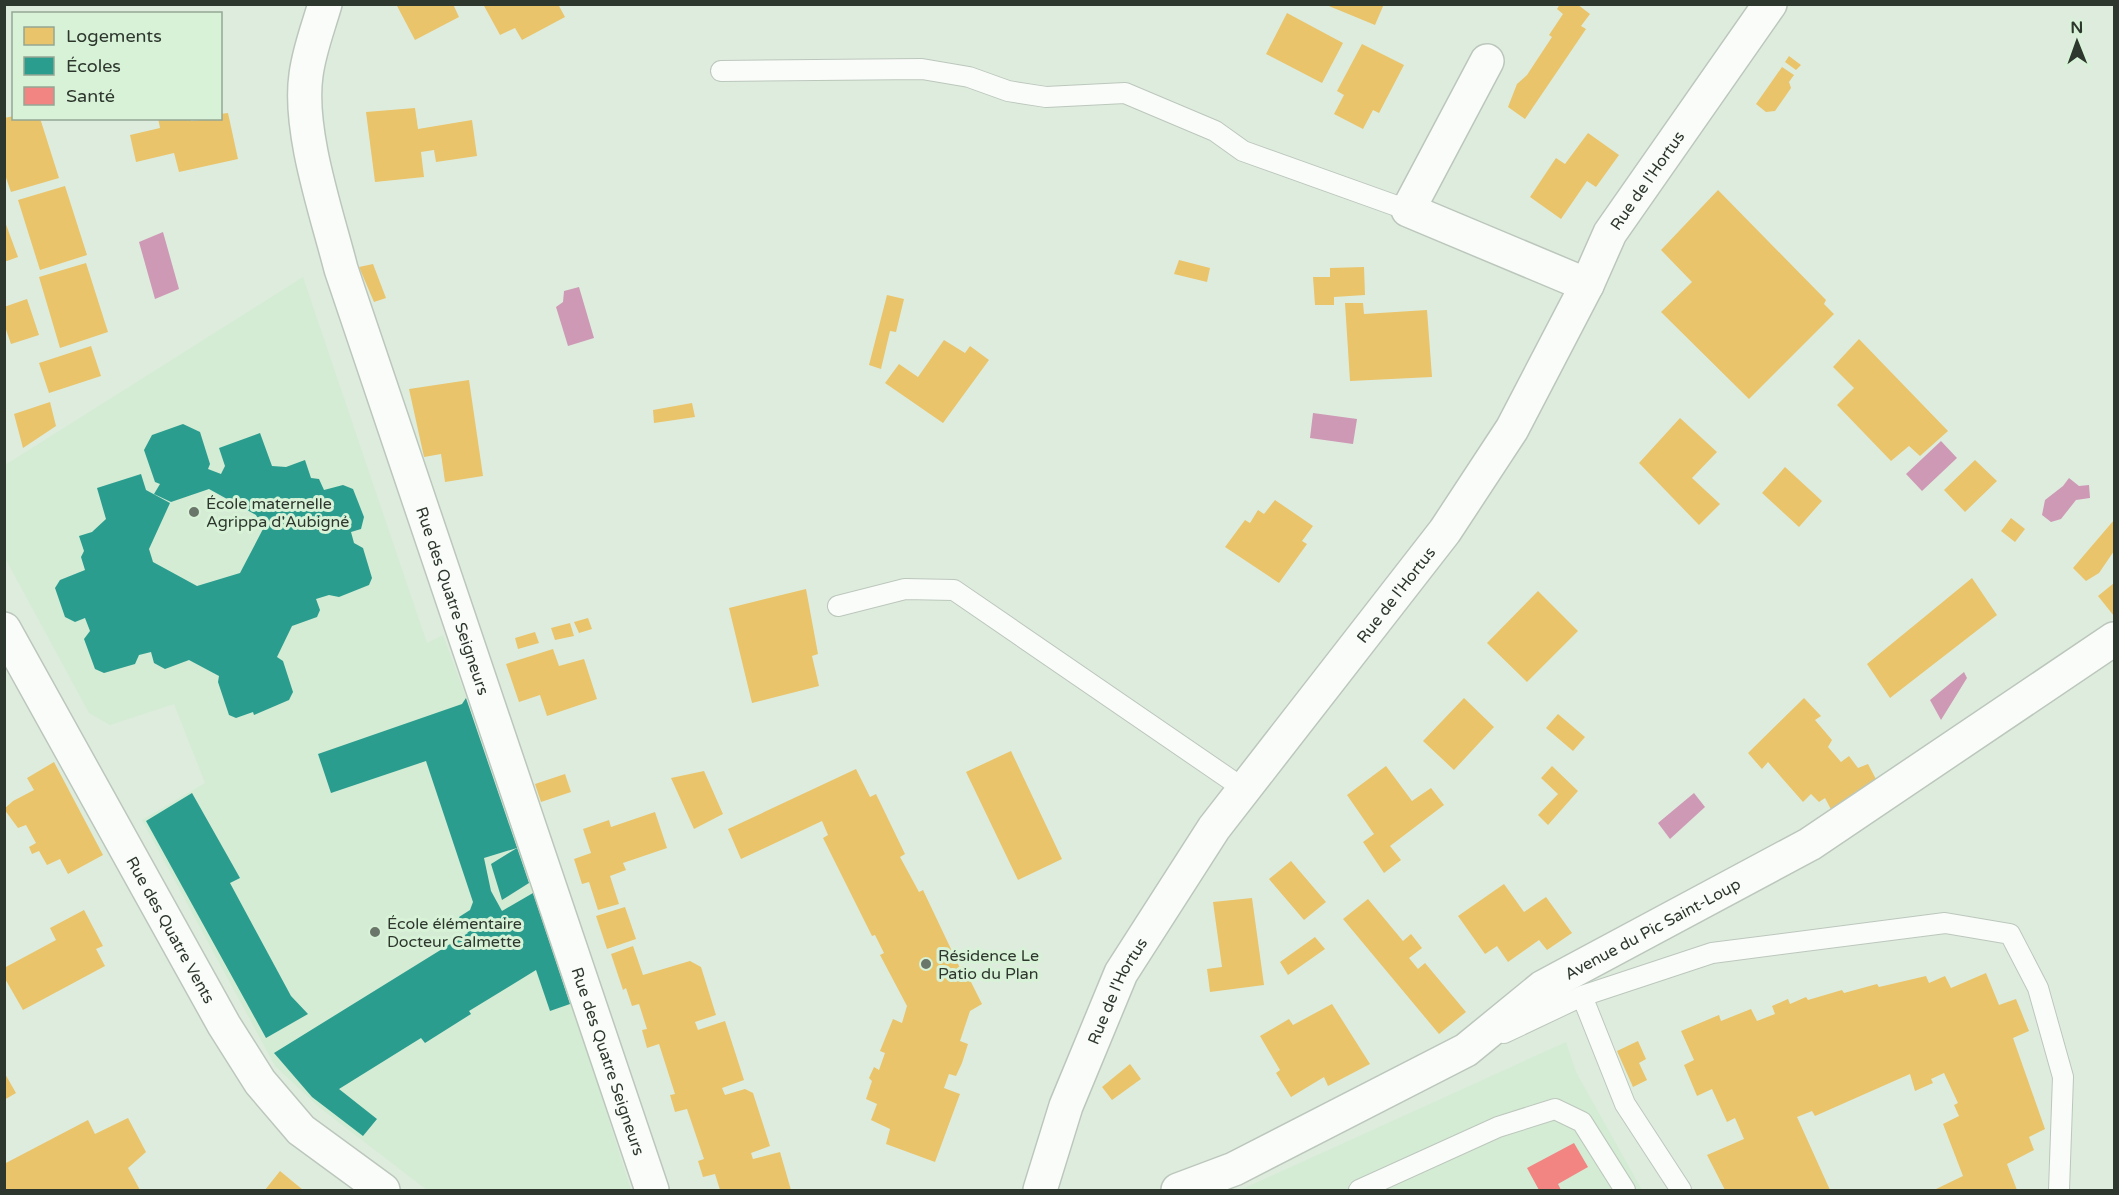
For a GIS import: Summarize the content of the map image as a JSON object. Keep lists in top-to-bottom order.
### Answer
{
  "streets": {
    "street": [
      "Rue de l'Hortus",
      "Rue des Quatre Seigneurs",
      "Avenue du Pic Saint-Loup",
      "Rue des Quatre Vents"
    ]
  },
  "places": ["École maternelle Agrippa d'Aubigné", "École élémentaire Docteur Calmette", "Résidence Le Patio du Plan"],
  "legend": ["Logements", "Écoles", "Santé"],
  "north": "top"
}
